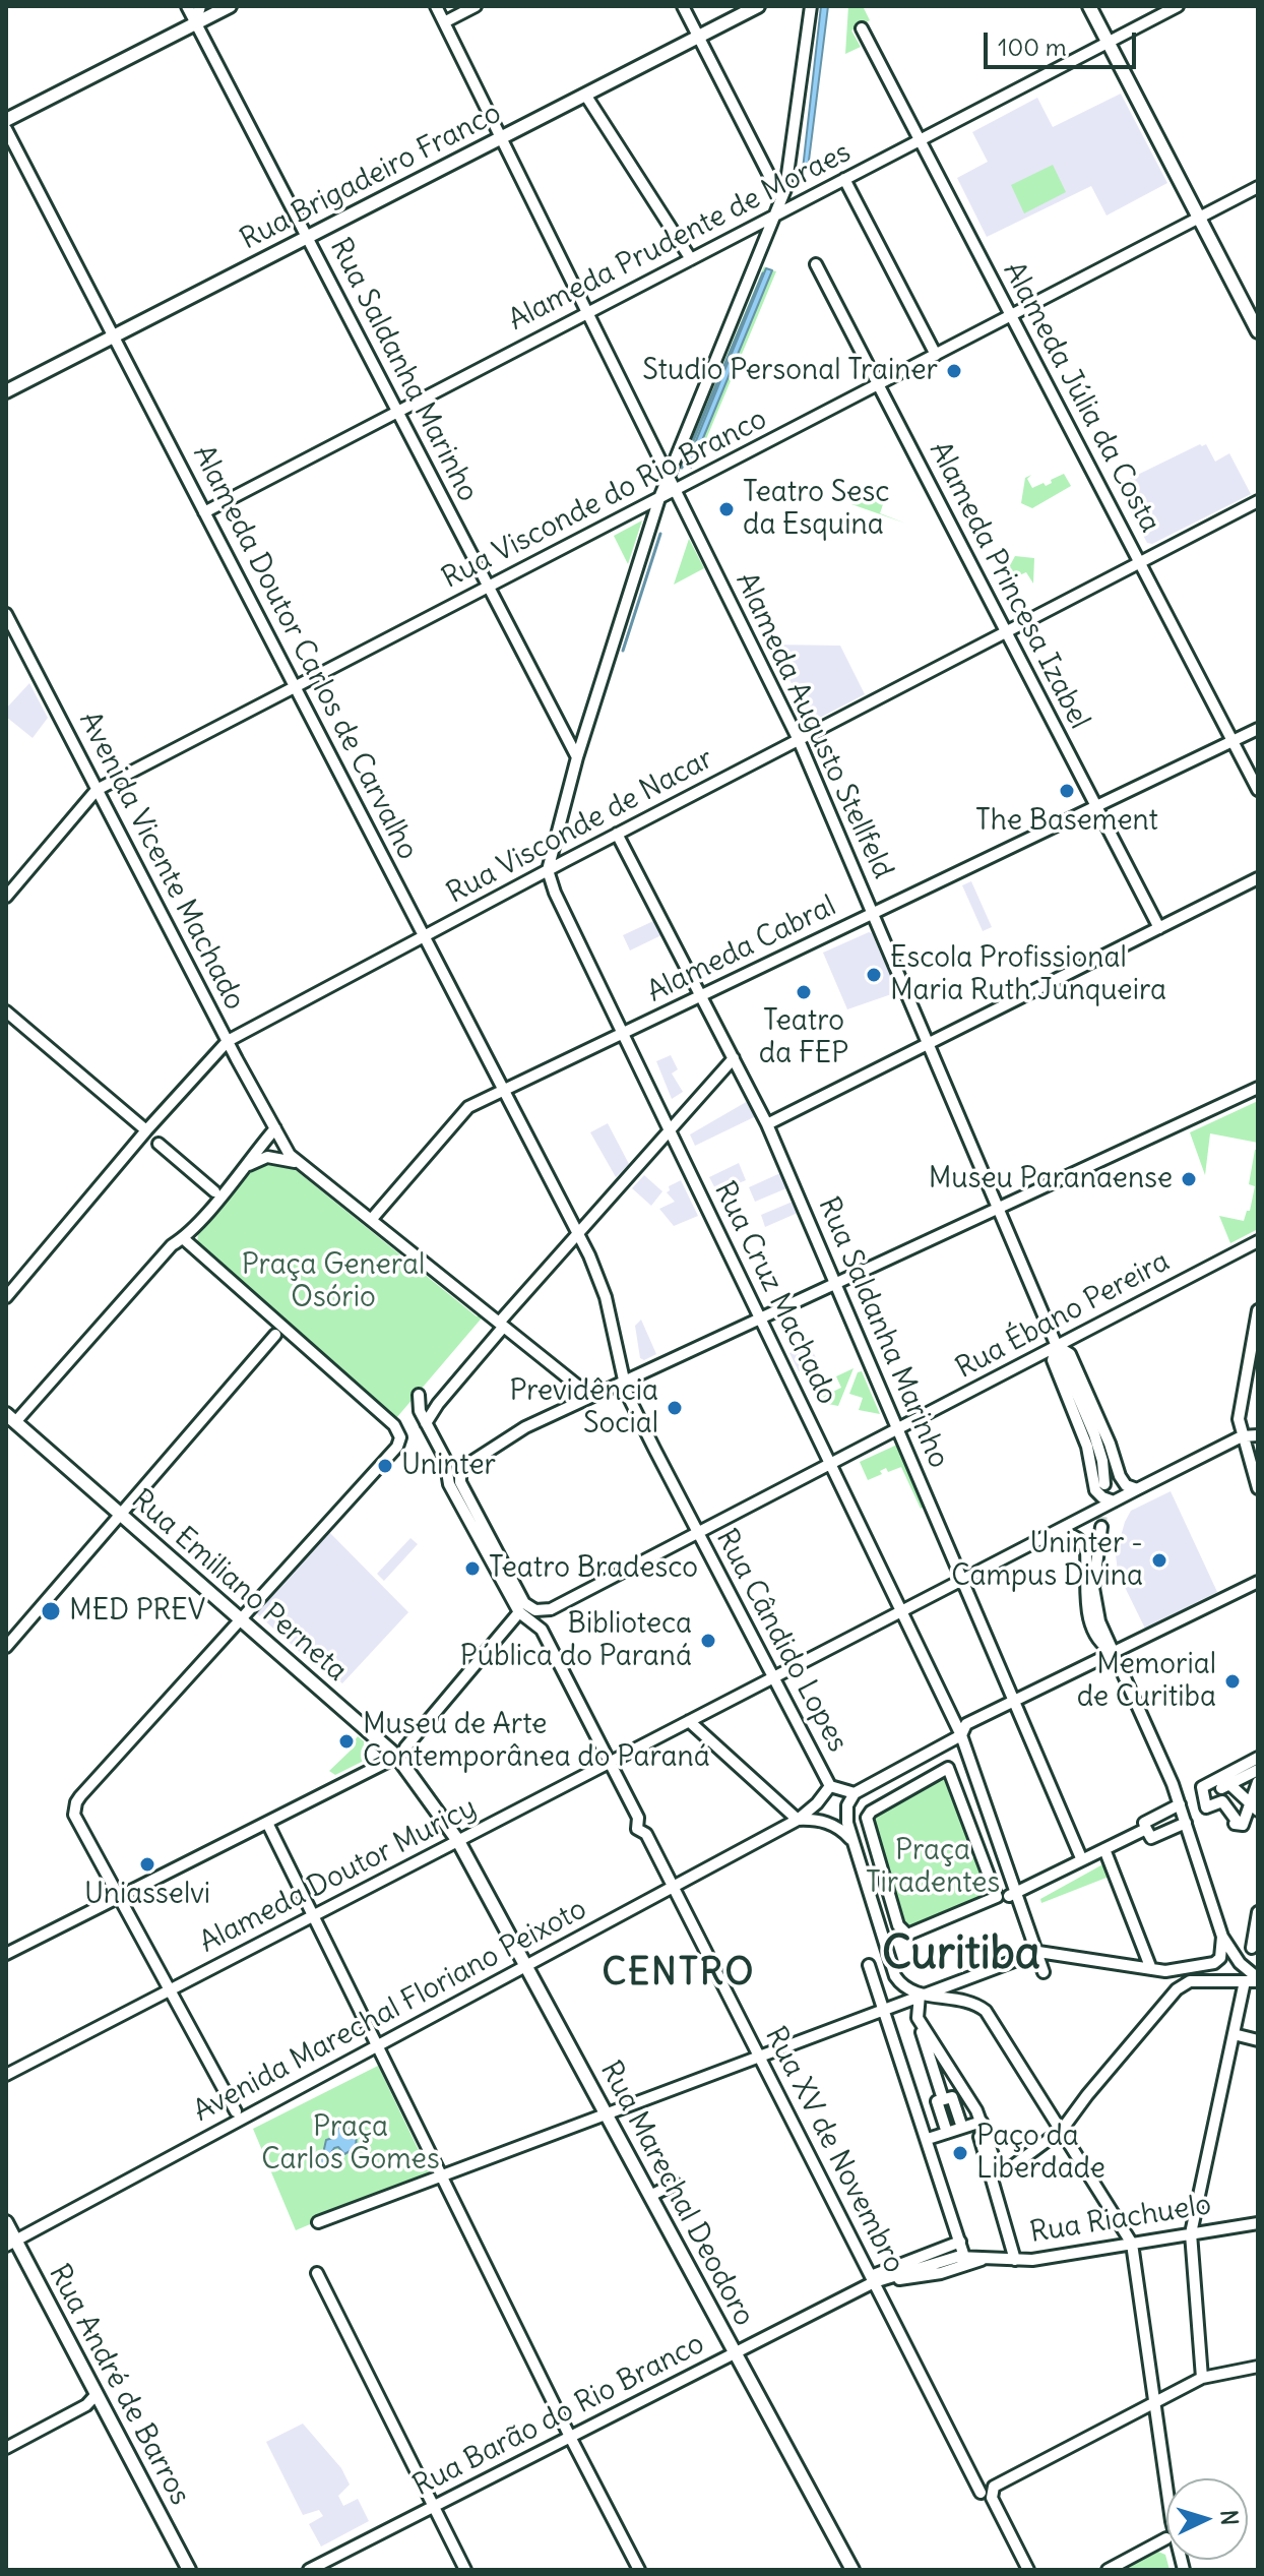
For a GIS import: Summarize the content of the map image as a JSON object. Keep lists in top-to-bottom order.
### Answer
{
  "streets": {
    "main road": [
      "Rua Brigadeiro Franco",
      "Rua Emiliano Perneta",
      "Rua Marechal Deodoro",
      "Rua André de Barros"
    ],
    "street": [
      "Alameda Prudente de Moraes",
      "Rua Saldanha Marinho",
      "Alameda Júlia da Costa",
      "Rua Visconde do Rio Branco",
      "Alameda Princesa Izabel",
      "Alameda Doutor Carlos de Carvalho",
      "Alameda Augusto Stellfeld",
      "Rua Visconde de Nacar",
      "Avenida Vicente Machado",
      "Alameda Cabral",
      "Rua Cruz Machado",
      "Rua Ébano Pereira",
      "Rua Cândido Lopes",
      "Alameda Doutor Muricy",
      "Avenida Marechal Floriano Peixoto",
      "Rua XV de Novembro",
      "Rua Riachuelo",
      "Rua Barão do Rio Branco"
    ]
  },
  "crossings": [
    ["Rua Brigadeiro Franco", "Rua Saldanha Marinho"],
    ["Rua Brigadeiro Franco", "Alameda Doutor Carlos de Carvalho"],
    ["Rua Brigadeiro Franco", "Alameda Augusto Stellfeld"],
    ["Alameda Prudente de Moraes", "Rua Saldanha Marinho"],
    ["Alameda Prudente de Moraes", "Alameda Júlia da Costa"],
    ["Alameda Prudente de Moraes", "Alameda Doutor Carlos de Carvalho"],
    ["Alameda Prudente de Moraes", "Alameda Augusto Stellfeld"],
    ["Rua Saldanha Marinho", "Rua Visconde do Rio Branco"],
    ["Rua Saldanha Marinho", "Rua Visconde de Nacar"],
    ["Rua Saldanha Marinho", "Alameda Cabral"],
    ["Rua Saldanha Marinho", "Rua Ébano Pereira"],
    ["Rua Saldanha Marinho", "Alameda Doutor Muricy"],
    ["Alameda Júlia da Costa", "Rua Visconde do Rio Branco"],
    ["Alameda Júlia da Costa", "Rua Visconde de Nacar"],
    ["Alameda Júlia da Costa", "Alameda Cabral"],
    ["Rua Visconde do Rio Branco", "Alameda Princesa Izabel"],
    ["Rua Visconde do Rio Branco", "Alameda Doutor Carlos de Carvalho"],
    ["Rua Visconde do Rio Branco", "Alameda Augusto Stellfeld"],
    ["Rua Visconde do Rio Branco", "Avenida Vicente Machado"],
    ["Alameda Princesa Izabel", "Rua Visconde de Nacar"],
    ["Alameda Princesa Izabel", "Alameda Cabral"],
    ["Alameda Doutor Carlos de Carvalho", "Rua Visconde de Nacar"],
    ["Alameda Doutor Carlos de Carvalho", "Alameda Cabral"],
    ["Alameda Doutor Carlos de Carvalho", "Rua Cândido Lopes"],
    ["Alameda Augusto Stellfeld", "Rua Visconde de Nacar"],
    ["Alameda Augusto Stellfeld", "Alameda Cabral"],
    ["Alameda Augusto Stellfeld", "Rua Ébano Pereira"],
    ["Rua Visconde de Nacar", "Avenida Vicente Machado"],
    ["Rua Visconde de Nacar", "Rua Cruz Machado"],
    ["Alameda Cabral", "Rua Cruz Machado"],
    ["Rua Cruz Machado", "Rua Ébano Pereira"],
    ["Rua Cruz Machado", "Alameda Doutor Muricy"],
    ["Rua Ébano Pereira", "Rua Cândido Lopes"],
    ["Rua Emiliano Perneta", "Alameda Doutor Muricy"],
    ["Rua Emiliano Perneta", "Rua Marechal Deodoro"],
    ["Rua Cândido Lopes", "Alameda Doutor Muricy"],
    ["Rua Cândido Lopes", "Avenida Marechal Floriano Peixoto"],
    ["Alameda Doutor Muricy", "Rua XV de Novembro"],
    ["Alameda Doutor Muricy", "Rua Marechal Deodoro"],
    ["Avenida Marechal Floriano Peixoto", "Rua XV de Novembro"],
    ["Avenida Marechal Floriano Peixoto", "Rua Marechal Deodoro"],
    ["Avenida Marechal Floriano Peixoto", "Rua André de Barros"],
    ["Rua XV de Novembro", "Rua Riachuelo"],
    ["Rua XV de Novembro", "Rua Barão do Rio Branco"],
    ["Rua Marechal Deodoro", "Rua Barão do Rio Branco"],
    ["Rua Riachuelo", "Rua Barão do Rio Branco"]
  ],
  "districts": ["Curitiba", "CENTRO"],
  "parks": ["Praça General Osório", "Praça Tiradentes", "Praça Carlos Gomes"],
  "places": [
    "Studio Personal Trainer",
    "Teatro Sesc da Esquina",
    "The Basement",
    "Escola Profissional Maria Ruth Junqueira",
    "Teatro da FEP",
    "Museu Paranaense",
    "Previdência Social",
    "Uninter",
    "Uninter - Campus Divina",
    "Teatro Bradesco",
    "MED PREV",
    "Biblioteca Pública do Paraná",
    "Memorial de Curitiba",
    "Museu de Arte Contemporânea do Paraná",
    "Uniasselvi",
    "Paço da Liberdade"
  ],
  "scale_bar": "100 m",
  "north": "right"
}
